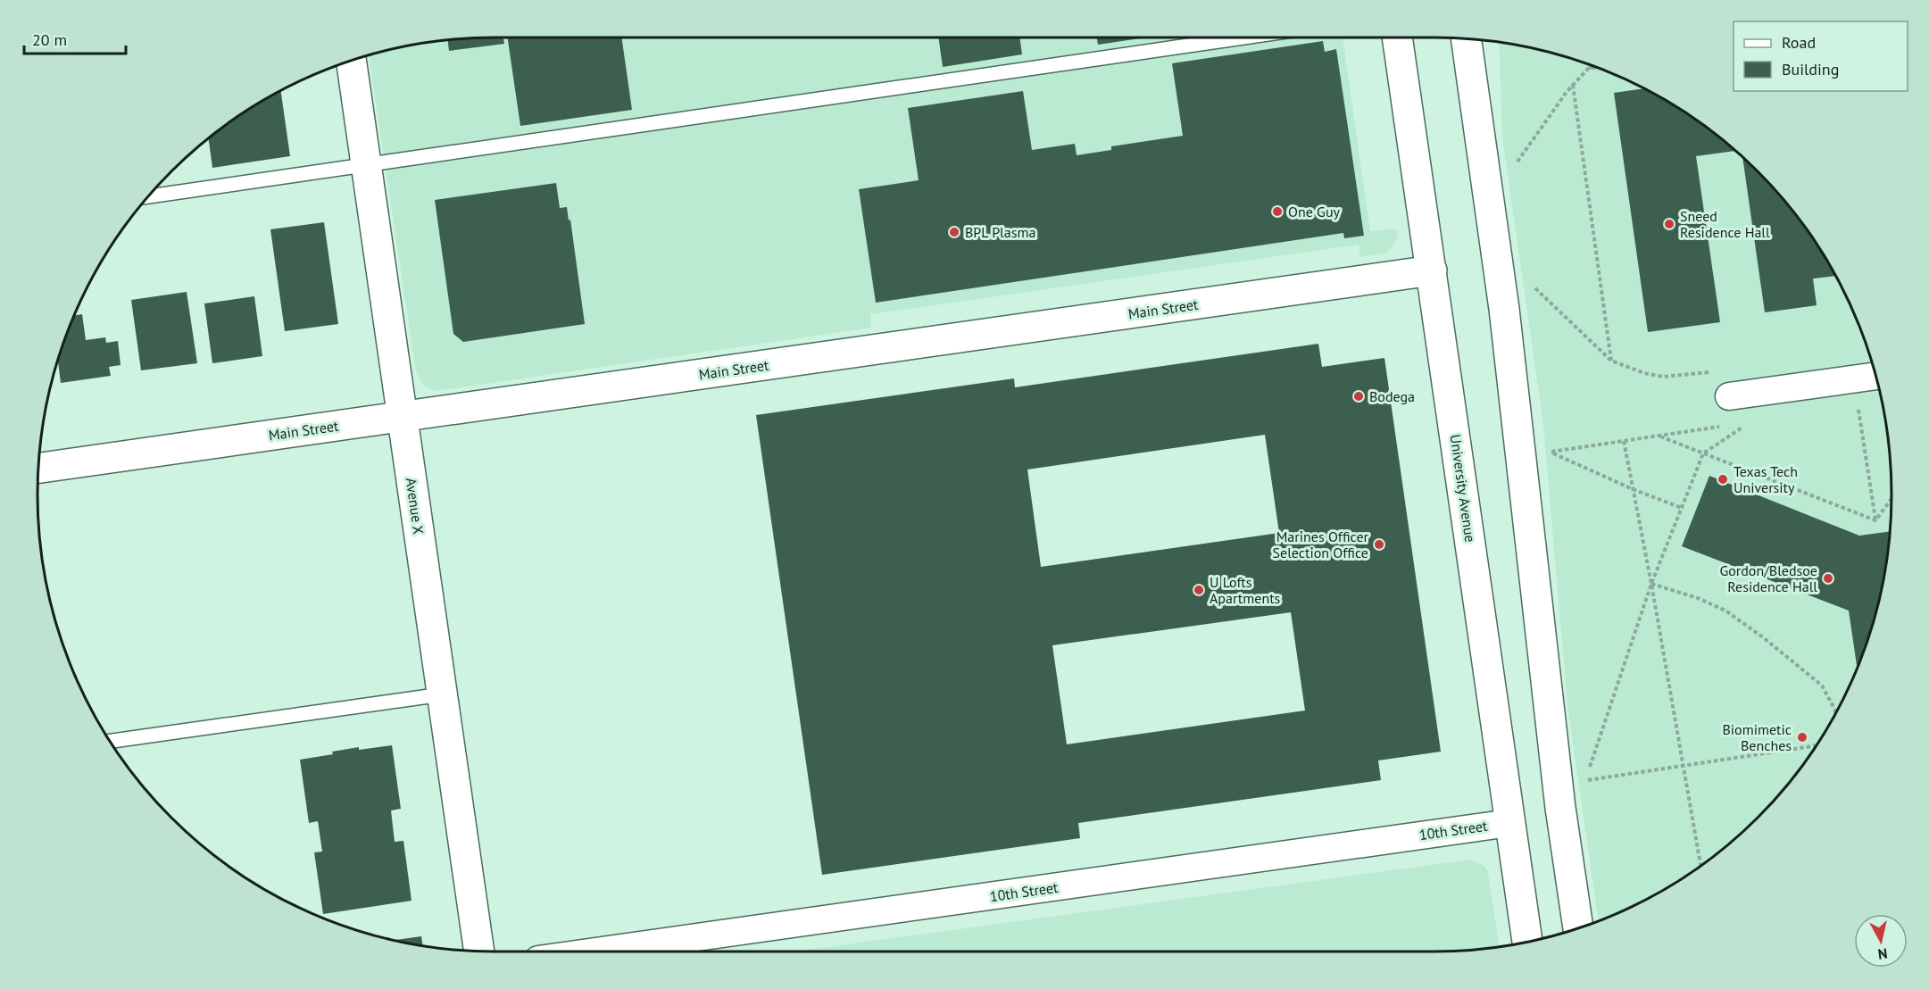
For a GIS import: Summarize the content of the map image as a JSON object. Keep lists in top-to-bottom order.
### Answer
{
  "streets": {
    "street": [
      "Main Street",
      "University Avenue",
      "Avenue X",
      "10th Street"
    ]
  },
  "crossings": [
    ["Main Street", "University Avenue"],
    ["Main Street", "Avenue X"],
    ["University Avenue", "10th Street"]
  ],
  "places": [
    "One Guy",
    "Sneed Residence Hall",
    "BPL Plasma",
    "Bodega",
    "Texas Tech University",
    "Marines Officer Selection Office",
    "Gordon/Bledsoe Residence Hall",
    "U Lofts Apartments",
    "Biomimetic Benches"
  ],
  "legend": ["Road", "Building"],
  "scale_bar": "20 m",
  "north": "bottom"
}
